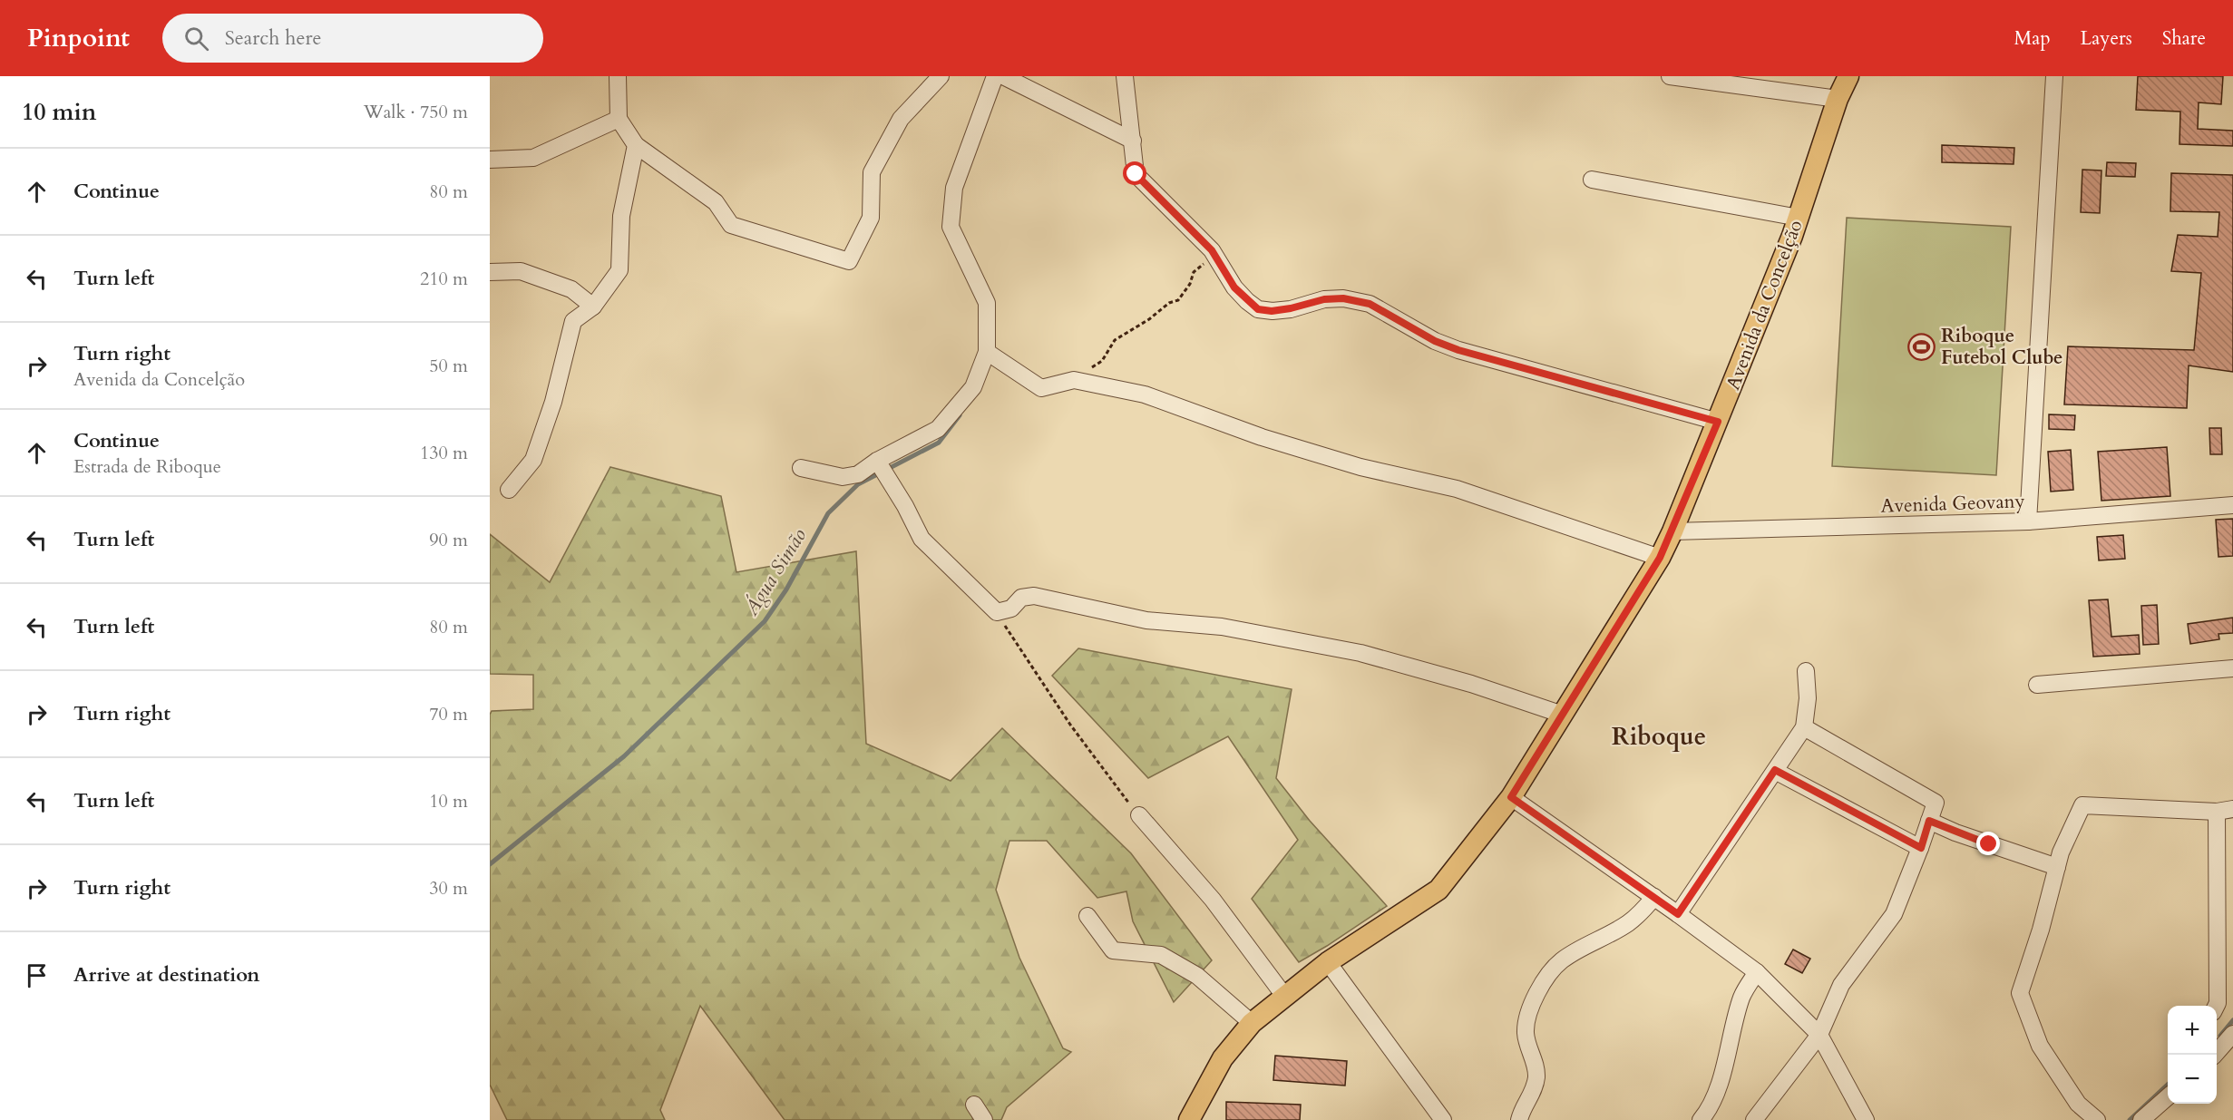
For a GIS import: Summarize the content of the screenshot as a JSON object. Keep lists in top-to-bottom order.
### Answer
{
  "streets": {
    "main road": ["Avenida da Concelção"],
    "street": ["Avenida Geovany"]
  },
  "crossings": [
    ["Avenida da Concelção", "Avenida Geovany"]
  ],
  "districts": ["Riboque"],
  "water": ["Água Simão"],
  "places": {
    "sports": ["Riboque Futebol Clube"]
  },
  "page": {
    "header": "Pinpoint",
    "search": "Search here",
    "nav": ["Map", "Layers", "Share"],
    "heading": ["10 min", "Walk · 750 m"],
    "list": [
      ["Continue", "80 m"],
      ["Turn left", "210 m"],
      ["Turn right", "Avenida da Concelção", "50 m"],
      ["Continue", "Estrada de Riboque", "130 m"],
      ["Turn left", "90 m"],
      ["Turn left", "80 m"],
      ["Turn right", "70 m"],
      ["Turn left", "10 m"],
      ["Turn right", "30 m"],
      "Arrive at destination"
    ],
    "map_buttons": ["+", "−"]
  }
}
